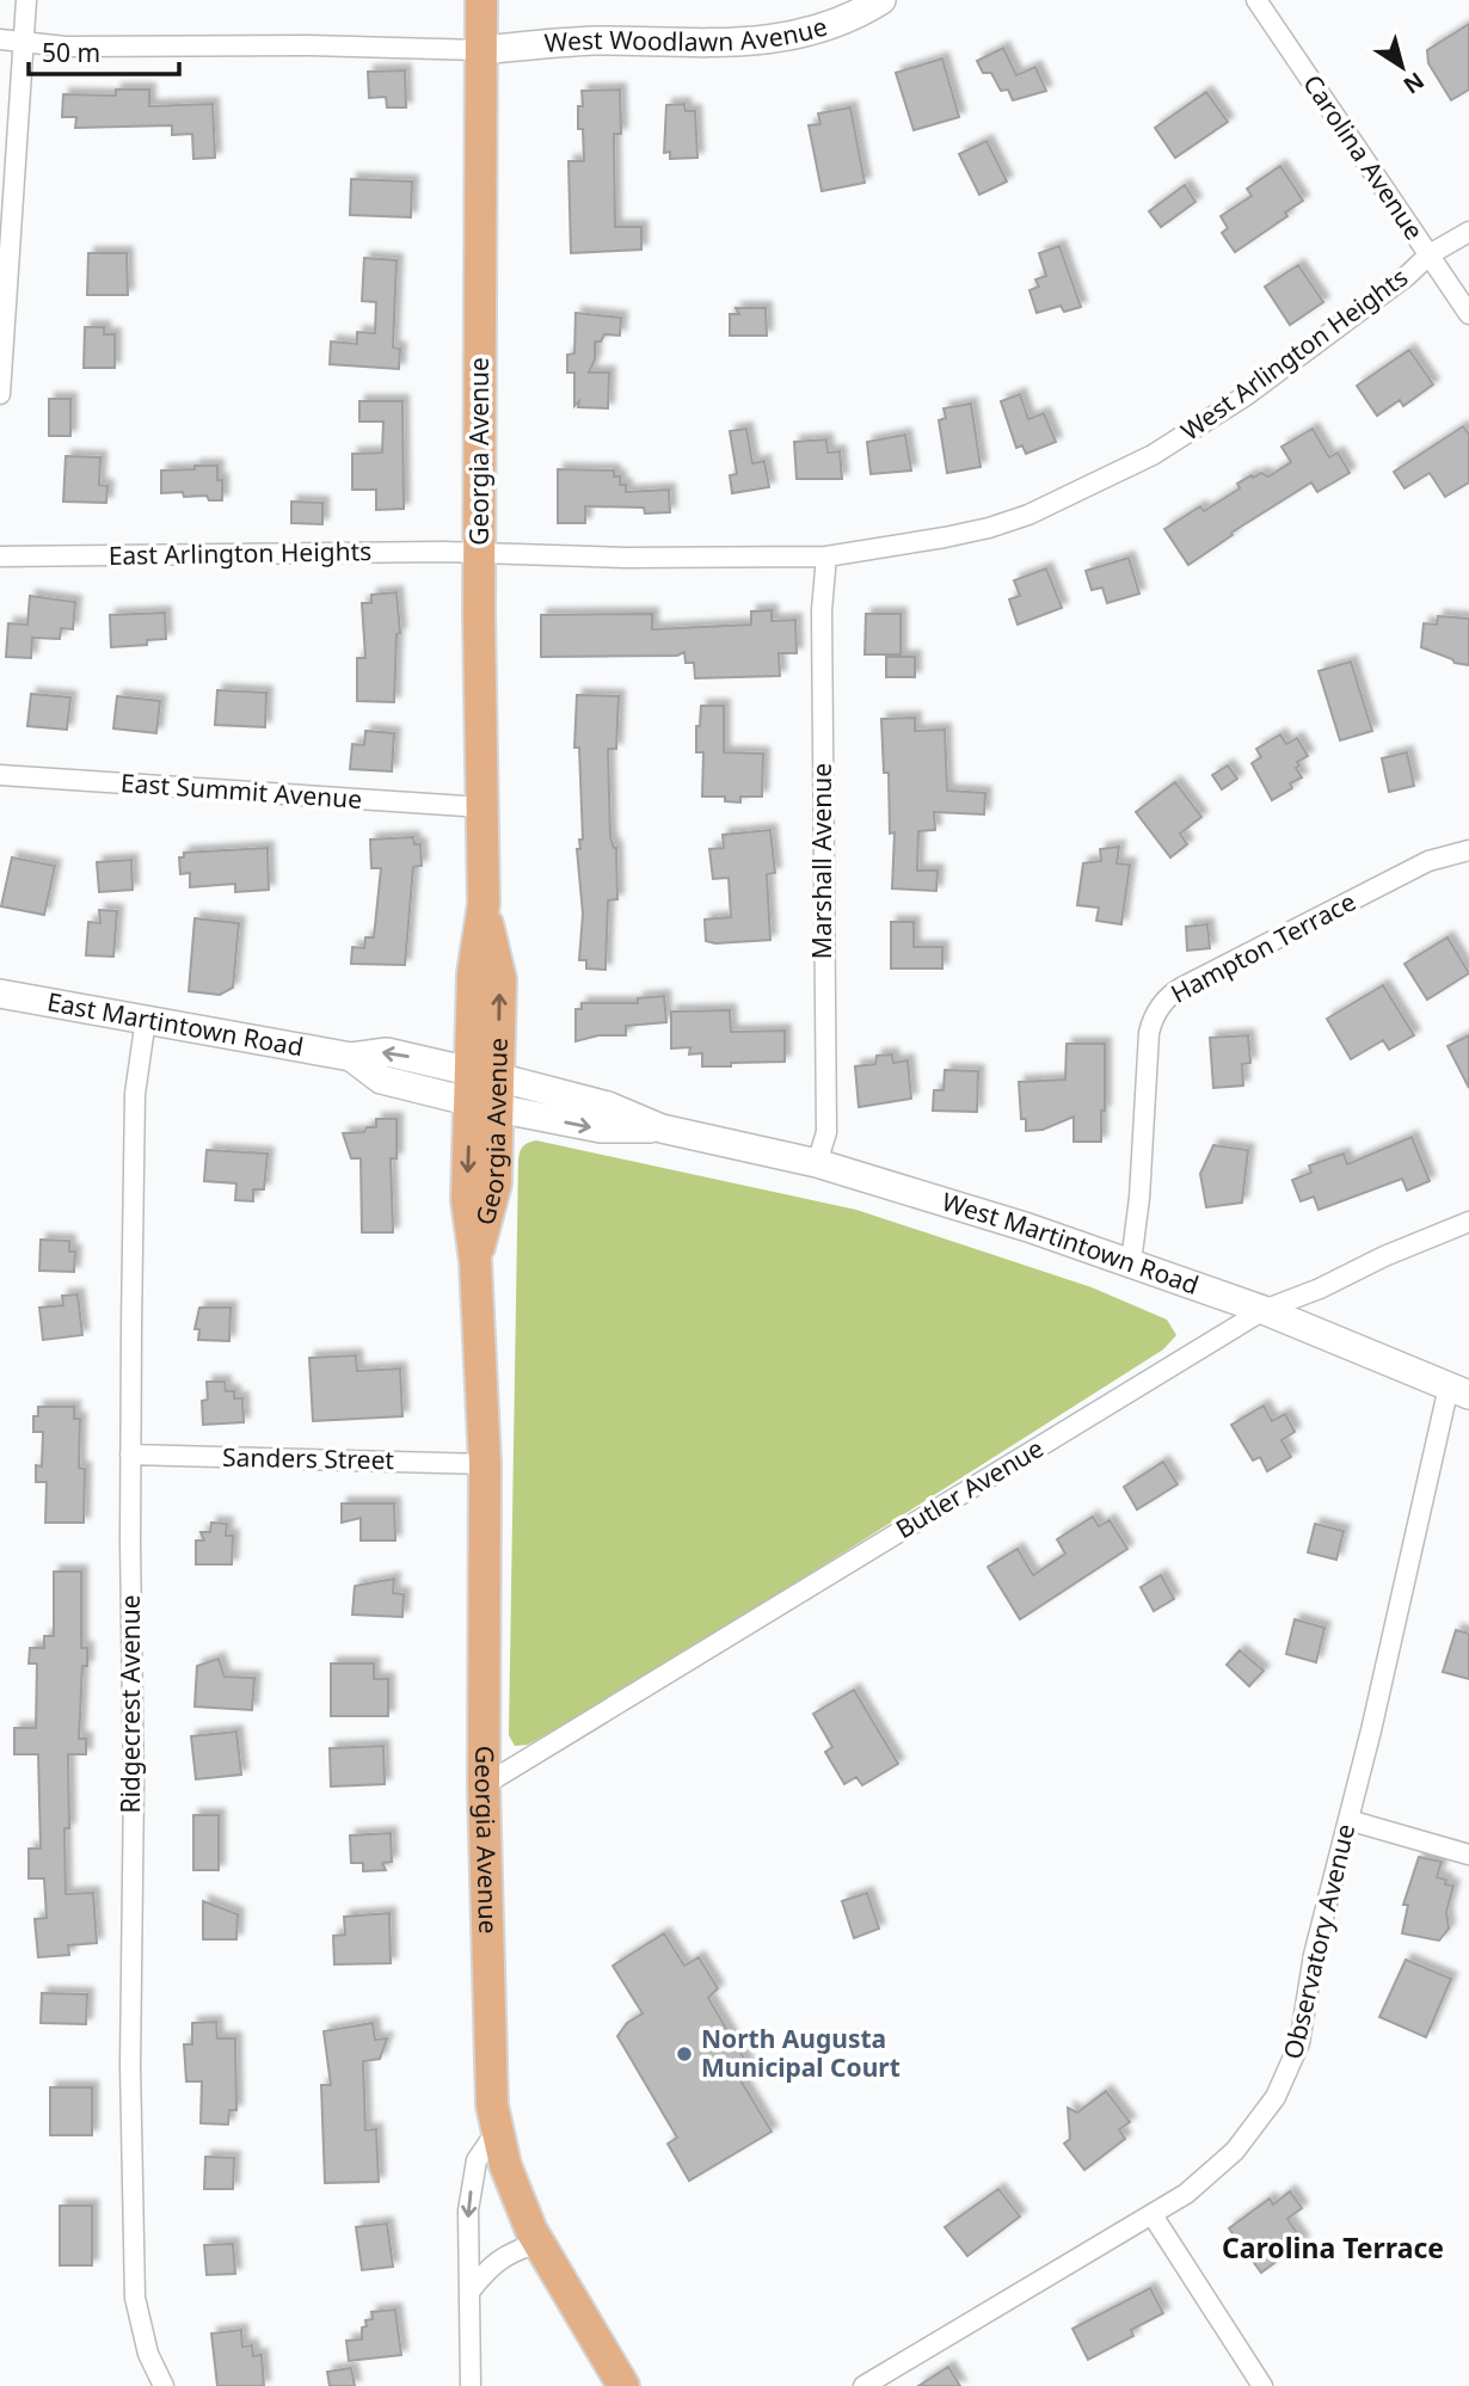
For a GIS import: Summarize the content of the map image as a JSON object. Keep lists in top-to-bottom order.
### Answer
{
  "streets": {
    "main road": [
      "West Woodlawn Avenue",
      "Georgia Avenue",
      "East Martintown Road",
      "West Martintown Road"
    ],
    "street": [
      "Carolina Avenue",
      "West Arlington Heights",
      "East Arlington Heights",
      "East Summit Avenue",
      "Marshall Avenue",
      "Hampton Terrace",
      "Sanders Street",
      "Butler Avenue",
      "Ridgecrest Avenue",
      "Observatory Avenue"
    ]
  },
  "crossings": [
    ["West Woodlawn Avenue", "Georgia Avenue"],
    ["Carolina Avenue", "West Arlington Heights"],
    ["West Arlington Heights", "Georgia Avenue"],
    ["West Arlington Heights", "East Arlington Heights"],
    ["West Arlington Heights", "Marshall Avenue"],
    ["Georgia Avenue", "East Arlington Heights"],
    ["Georgia Avenue", "East Summit Avenue"],
    ["Georgia Avenue", "East Martintown Road"],
    ["Georgia Avenue", "West Martintown Road"],
    ["Georgia Avenue", "Sanders Street"],
    ["Georgia Avenue", "Butler Avenue"],
    ["Marshall Avenue", "West Martintown Road"],
    ["Hampton Terrace", "West Martintown Road"],
    ["East Martintown Road", "West Martintown Road"],
    ["East Martintown Road", "Ridgecrest Avenue"],
    ["West Martintown Road", "Butler Avenue"],
    ["West Martintown Road", "Observatory Avenue"],
    ["Sanders Street", "Ridgecrest Avenue"]
  ],
  "districts": ["Carolina Terrace"],
  "places": ["North Augusta Municipal Court"],
  "scale_bar": "50 m",
  "north": "bottom right"
}
